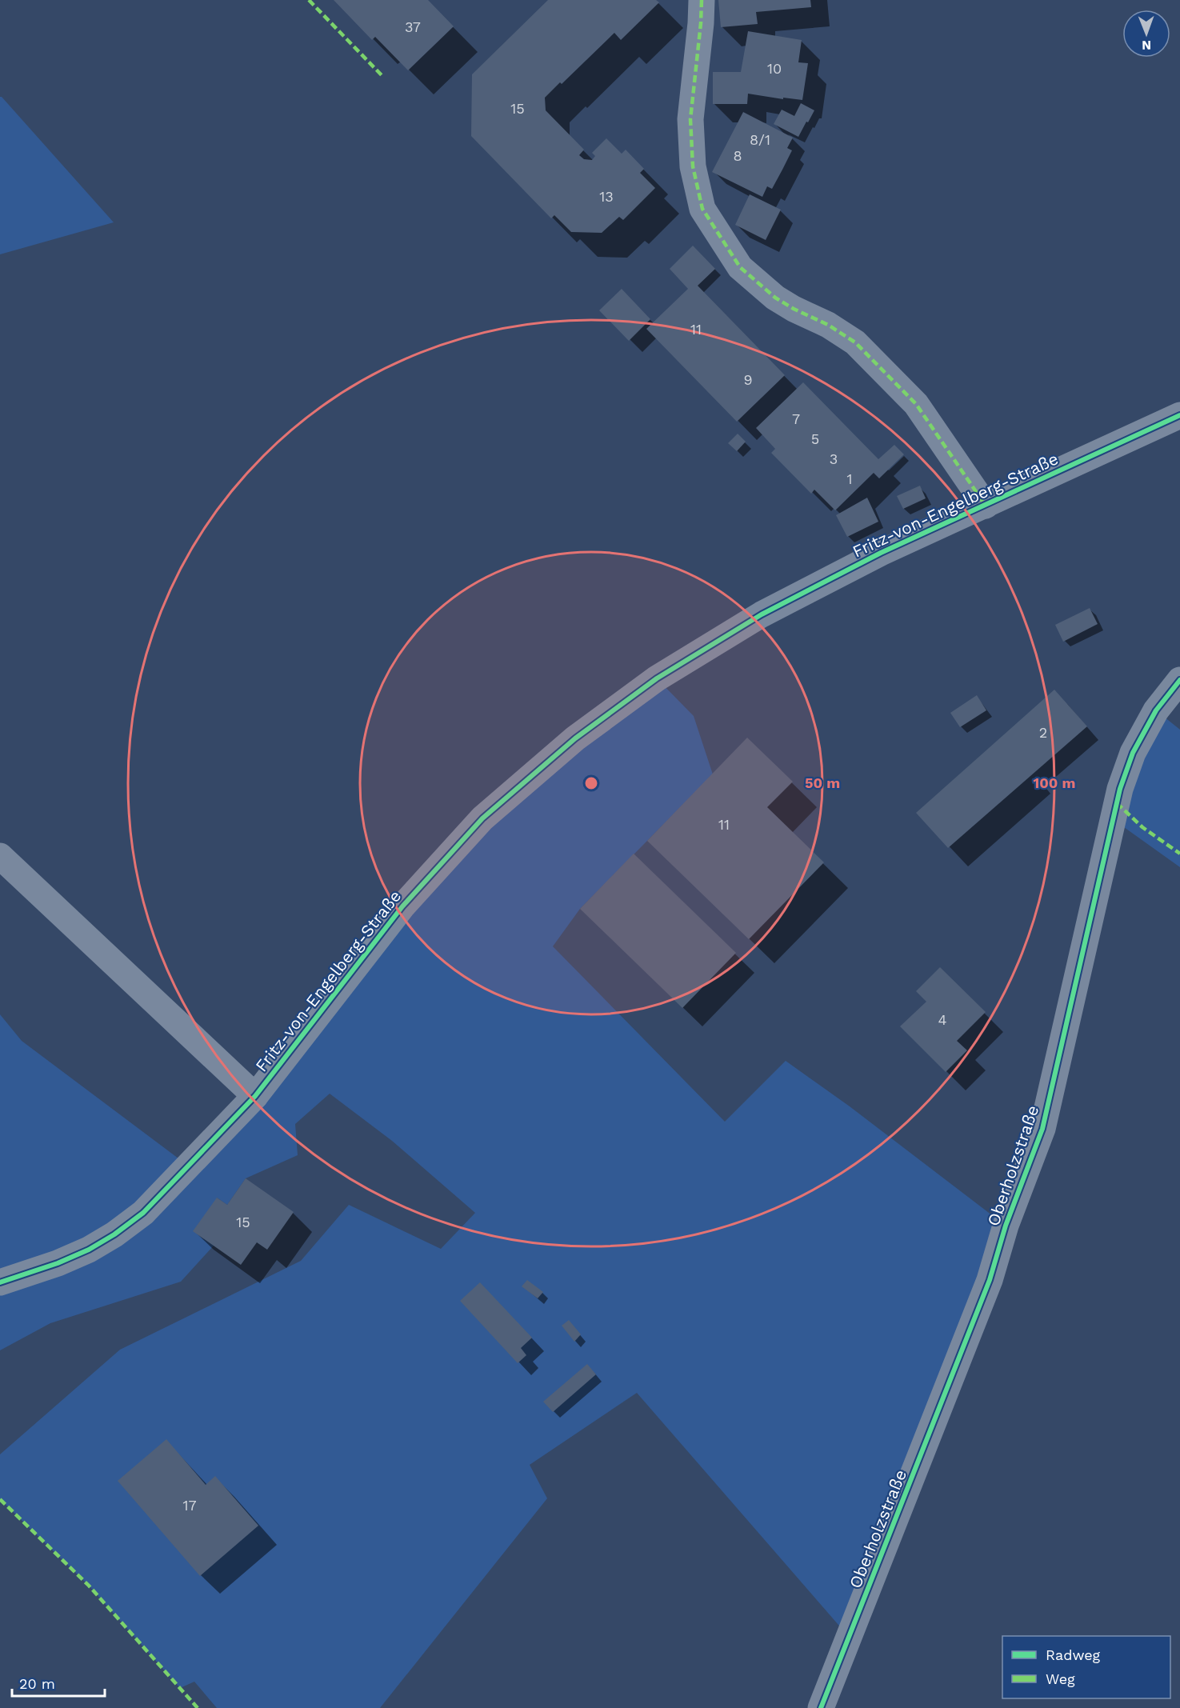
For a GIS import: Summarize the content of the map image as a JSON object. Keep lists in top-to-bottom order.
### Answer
{
  "streets": {
    "street": ["Fritz-von-Engelberg-Straße", "Oberholzstraße"]
  },
  "house_numbers": [
    "37",
    "10",
    "15",
    "8/1",
    "8",
    "13",
    "11",
    "9",
    "7",
    "5",
    "3",
    "1",
    "2",
    "11",
    "4",
    "15",
    "17"
  ],
  "legend": ["Radweg", "Weg"],
  "scale_bar": "20 m",
  "north": "bottom",
  "rings": ["50 m", "100 m"]
}
